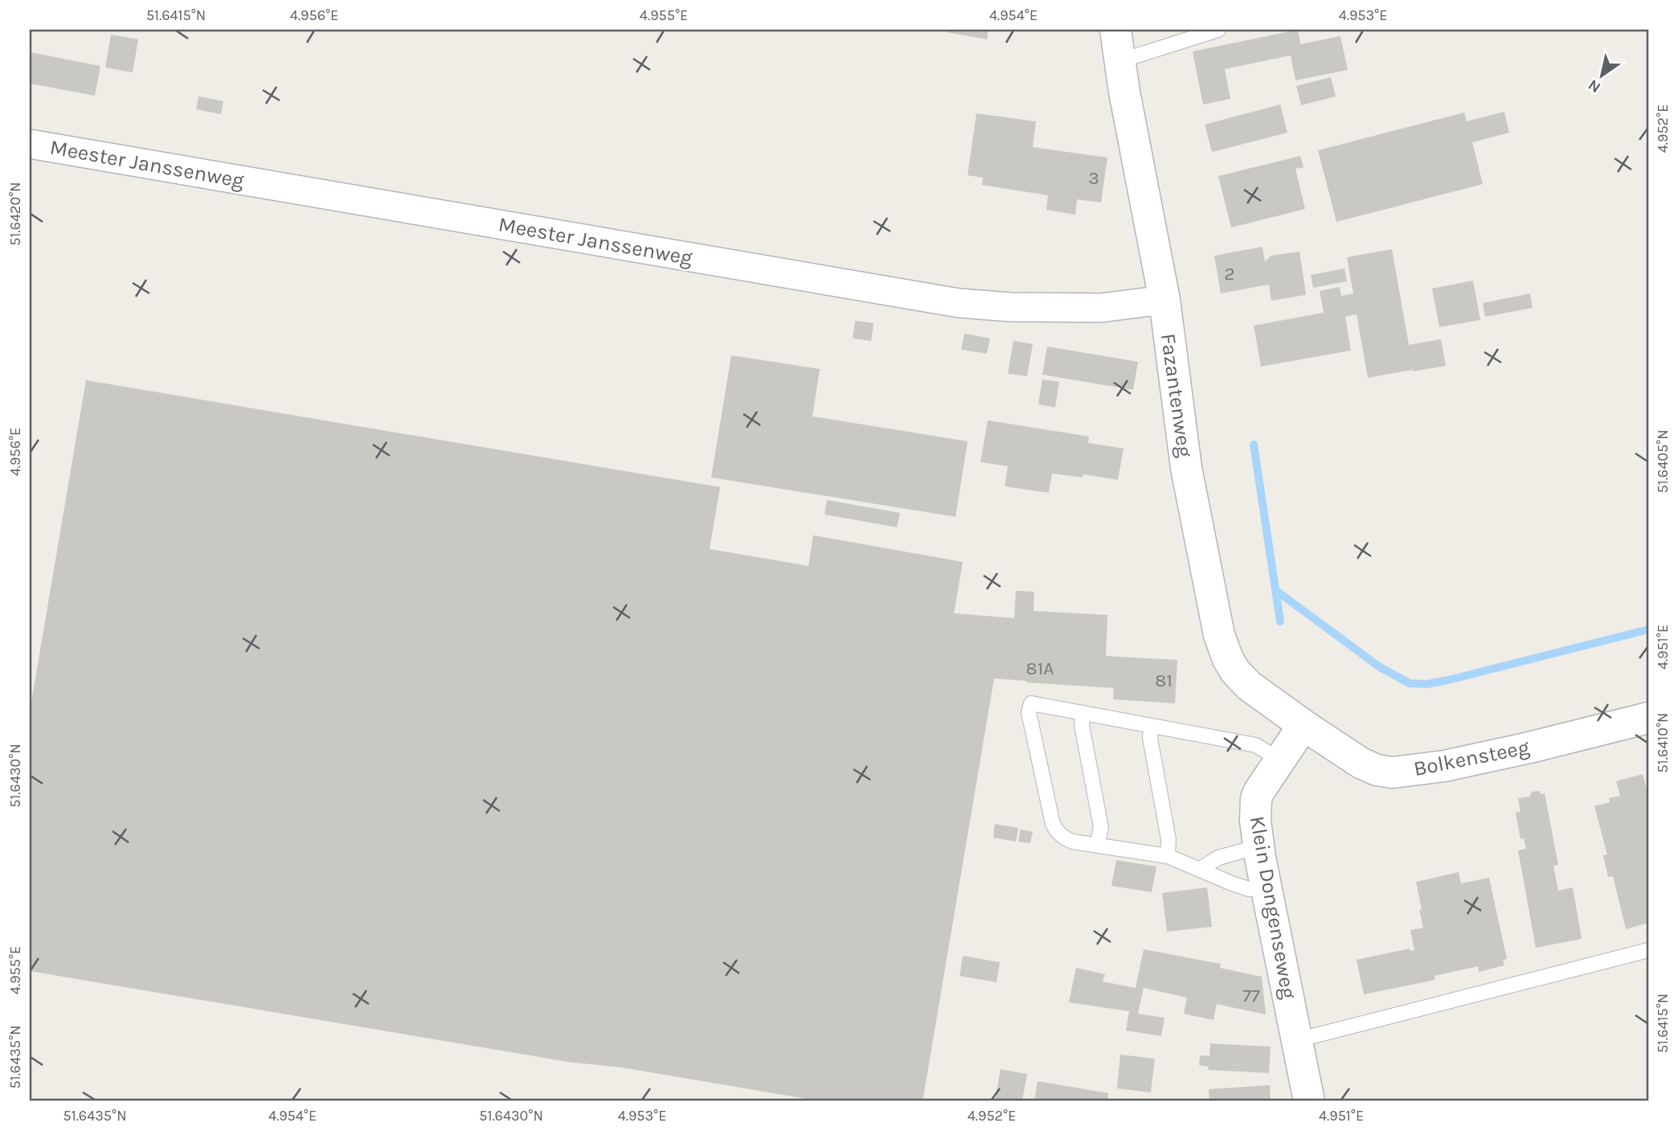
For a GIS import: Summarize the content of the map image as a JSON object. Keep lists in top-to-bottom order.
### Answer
{
  "streets": {
    "street": [
      "Meester Janssenweg",
      "Fazantenweg",
      "Bolkensteeg",
      "Klein Dongenseweg"
    ]
  },
  "crossings": [
    ["Meester Janssenweg", "Fazantenweg"],
    ["Fazantenweg", "Bolkensteeg"],
    ["Fazantenweg", "Klein Dongenseweg"],
    ["Bolkensteeg", "Klein Dongenseweg"]
  ],
  "house_numbers": [
    "3",
    "2",
    "81A",
    "81",
    "77"
  ],
  "north": "bottom left",
  "coordinates": [
    "51.6415°N",
    "4.956°E",
    "4.955°E",
    "4.954°E",
    "4.953°E",
    "4.952°E",
    "51.6420°N",
    "51.6405°N",
    "4.951°E",
    "51.6410°N",
    "51.6430°N",
    "51.6435°N"
  ]
}
